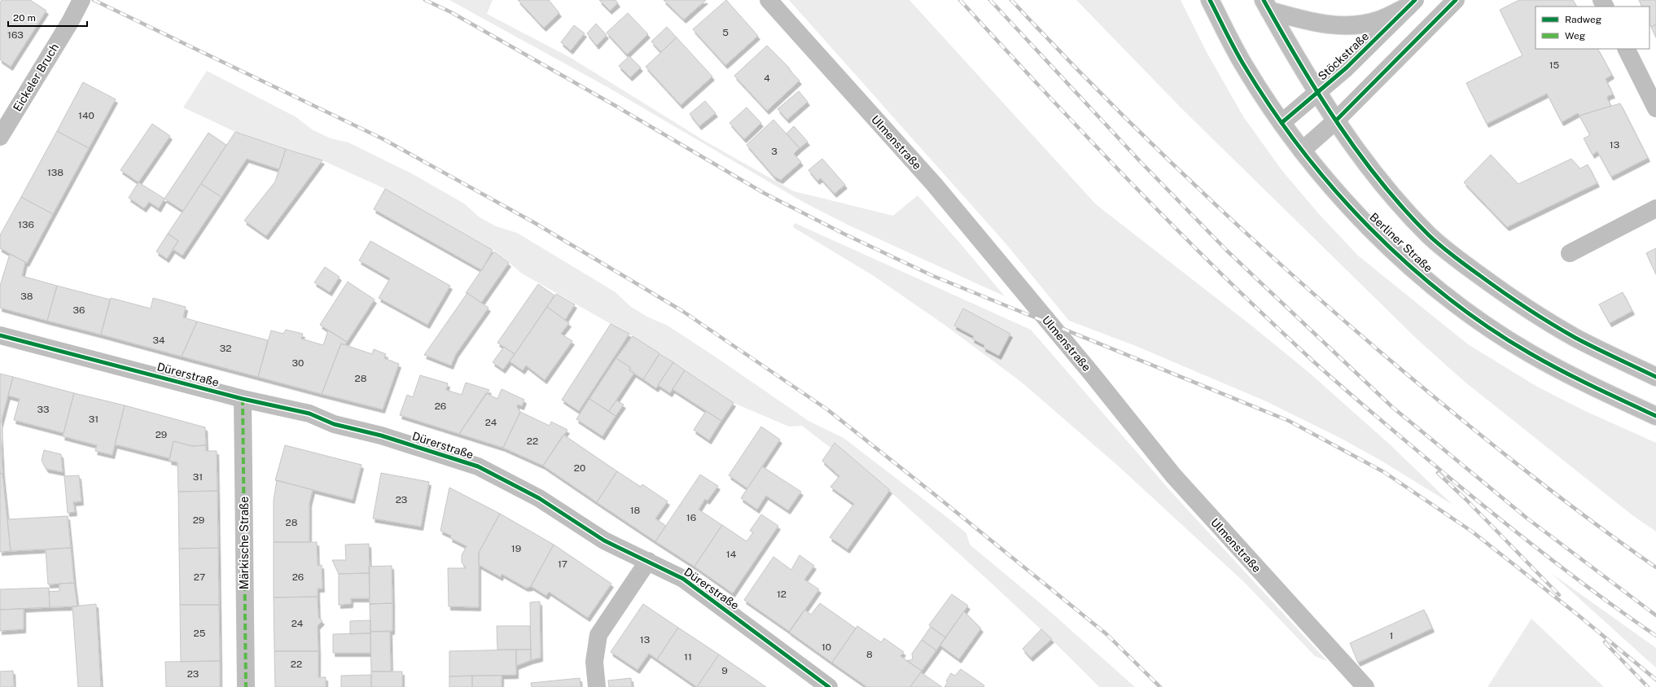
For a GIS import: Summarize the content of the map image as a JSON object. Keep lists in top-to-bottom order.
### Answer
{
  "streets": {
    "street": [
      "Stöckstraße",
      "Eickeler Bruch",
      "Ulmenstraße",
      "Berliner Straße",
      "Dürerstraße",
      "Märkische Straße"
    ]
  },
  "crossings": [
    ["Stöckstraße", "Berliner Straße"],
    ["Dürerstraße", "Märkische Straße"]
  ],
  "house_numbers": [
    "5",
    "163",
    "15",
    "4",
    "140",
    "13",
    "3",
    "138",
    "136",
    "38",
    "36",
    "34",
    "32",
    "30",
    "28",
    "26",
    "33",
    "31",
    "24",
    "29",
    "22",
    "20",
    "31",
    "23",
    "18",
    "16",
    "29",
    "28",
    "19",
    "14",
    "17",
    "27",
    "26",
    "12",
    "24",
    "25",
    "1",
    "13",
    "10",
    "8",
    "11",
    "22",
    "9",
    "23"
  ],
  "legend": ["Radweg", "Weg"],
  "scale_bar": "20 m"
}
